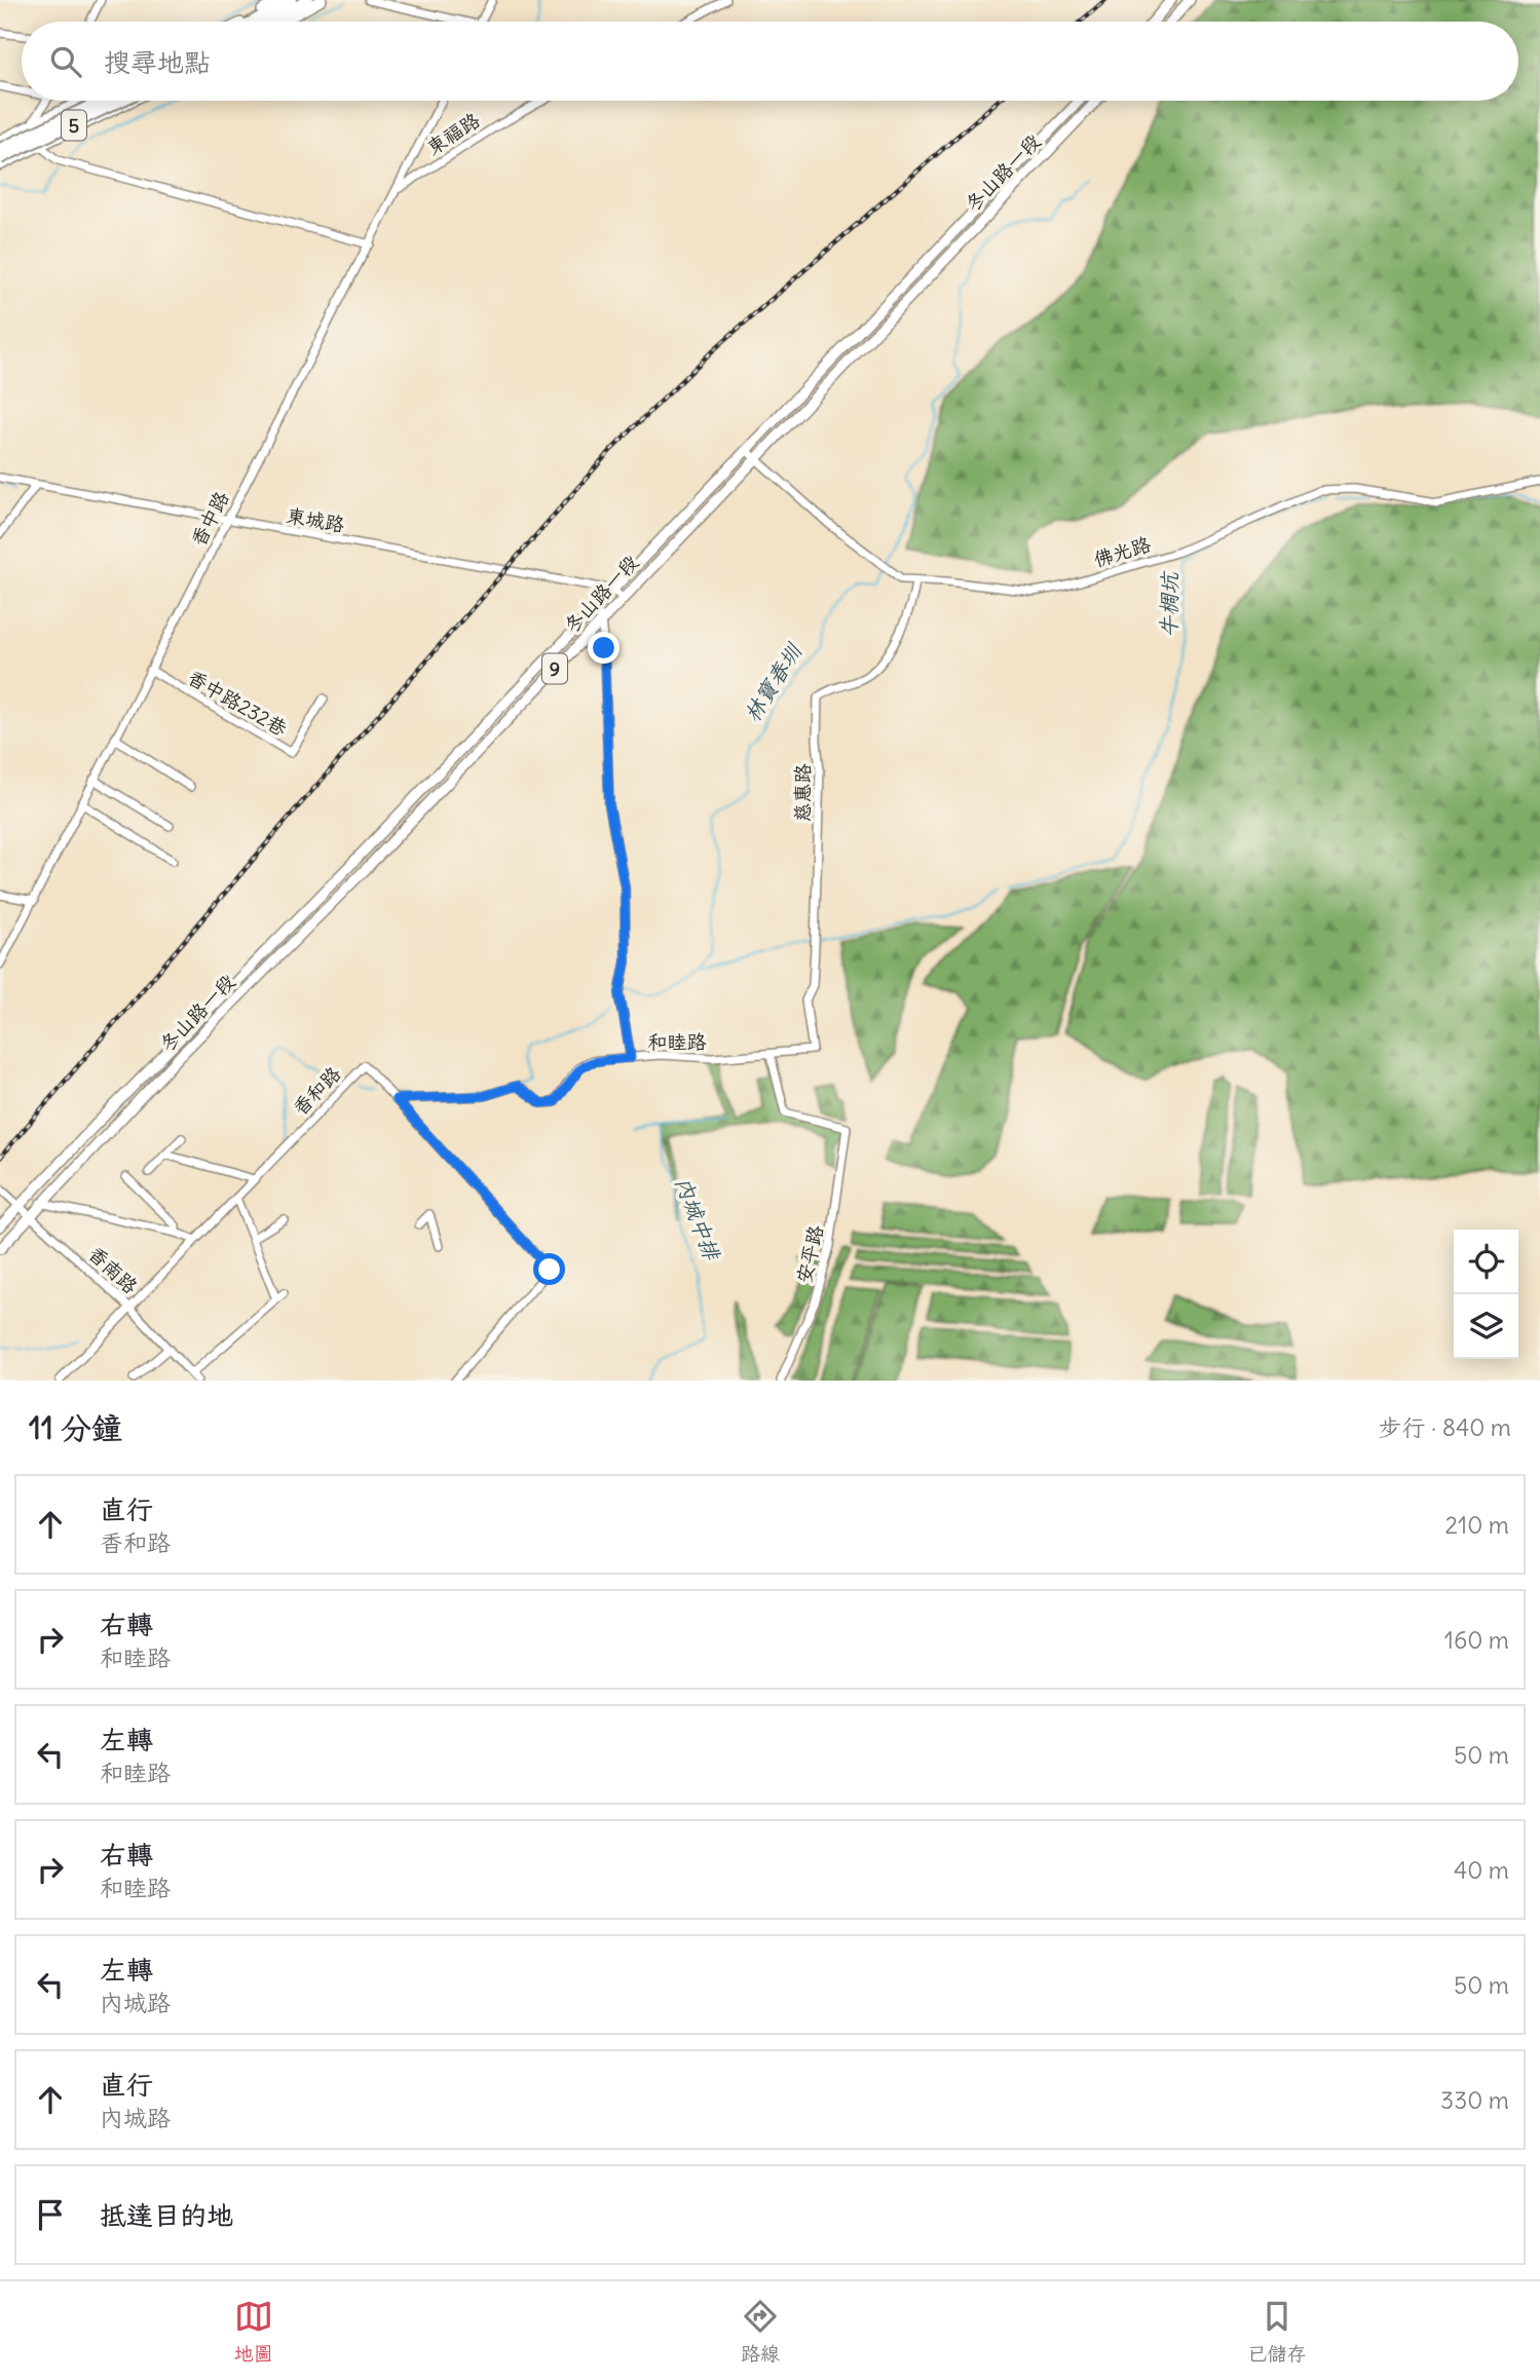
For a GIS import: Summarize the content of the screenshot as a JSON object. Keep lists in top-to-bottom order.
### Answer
{
  "streets": {
    "highway": ["5"],
    "main road": ["冬山路一段", "9"],
    "street": [
      "東福路",
      "香中路",
      "東城路",
      "佛光路",
      "香中路232巷",
      "慈惠路",
      "和睦路",
      "香和路",
      "安平路",
      "香南路"
    ]
  },
  "crossings": [
    ["東福路", "香中路"],
    ["冬山路一段", "東城路"],
    ["冬山路一段", "佛光路"],
    ["冬山路一段", "香南路"],
    ["香中路", "東城路"],
    ["香中路", "香中路232巷"],
    ["佛光路", "慈惠路"],
    ["慈惠路", "和睦路"],
    ["和睦路", "香和路"],
    ["和睦路", "安平路"],
    ["香和路", "香南路"]
  ],
  "water": ["牛椆坑", "林寶春圳", "內城中排"],
  "page": {
    "search": "搜尋地點",
    "heading": ["11 分鐘", "步行 · 840 m"],
    "list": [
      ["直行", "香和路", "210 m"],
      ["右轉", "和睦路", "160 m"],
      ["左轉", "和睦路", "50 m"],
      ["右轉", "和睦路", "40 m"],
      ["左轉", "內城路", "50 m"],
      ["直行", "內城路", "330 m"],
      "抵達目的地"
    ],
    "nav": ["地圖", "路線", "已儲存"]
  }
}
